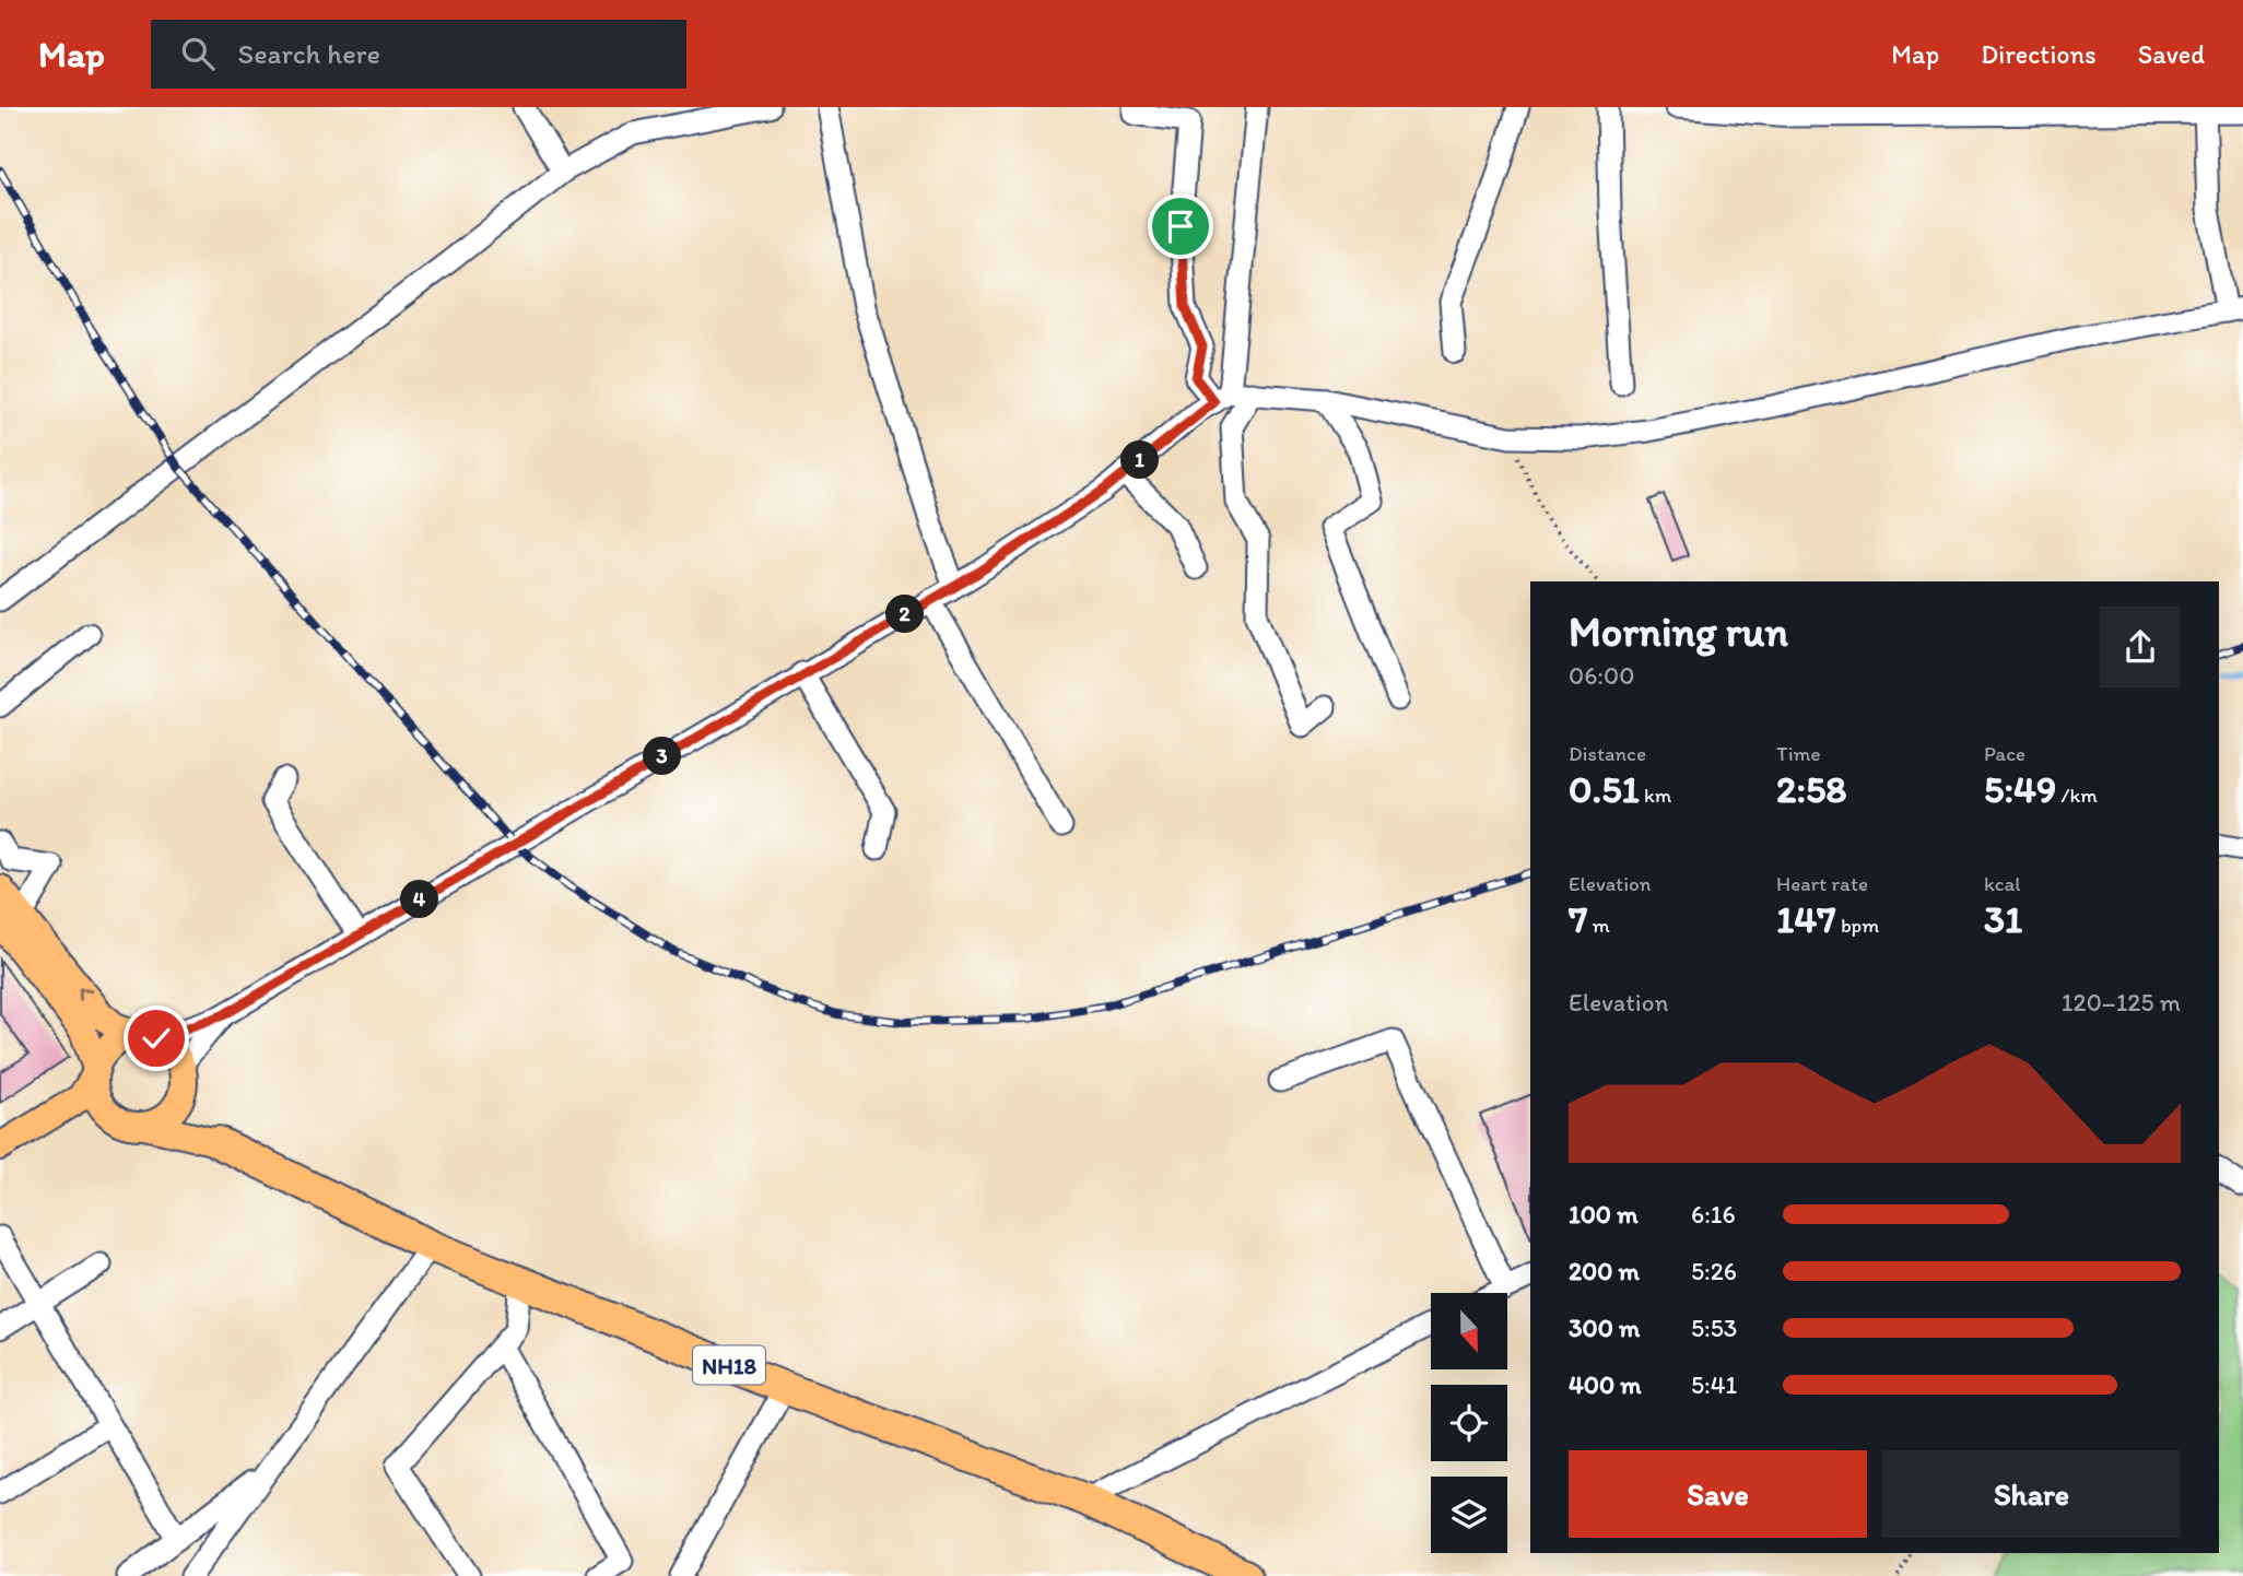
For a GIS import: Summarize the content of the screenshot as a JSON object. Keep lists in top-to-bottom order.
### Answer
{
  "streets": {
    "highway": ["NH18"]
  },
  "north": "bottom",
  "page": {
    "header": "Map",
    "search": "Search here",
    "nav": ["Map", "Directions", "Saved"],
    "pins": [
      "1",
      "2",
      "3",
      "4"
    ],
    "heading": ["Morning run", "06:00"],
    "stats": [
      ["Distance", "0.51 km"],
      ["Time", "2:58"],
      ["Pace", "5:49 /km"],
      ["Elevation", "7 m"],
      ["Heart rate", "147 bpm"],
      ["kcal", "31"]
    ],
    "chart": ["Elevation", "120–125 m"],
    "list": [
      {
        "name": "100 m",
        "note": "6:16"
      },
      {
        "name": "200 m",
        "note": "5:26"
      },
      {
        "name": "300 m",
        "note": "5:53"
      },
      {
        "name": "400 m",
        "note": "5:41"
      }
    ],
    "buttons": ["Save", "Share"]
  }
}
